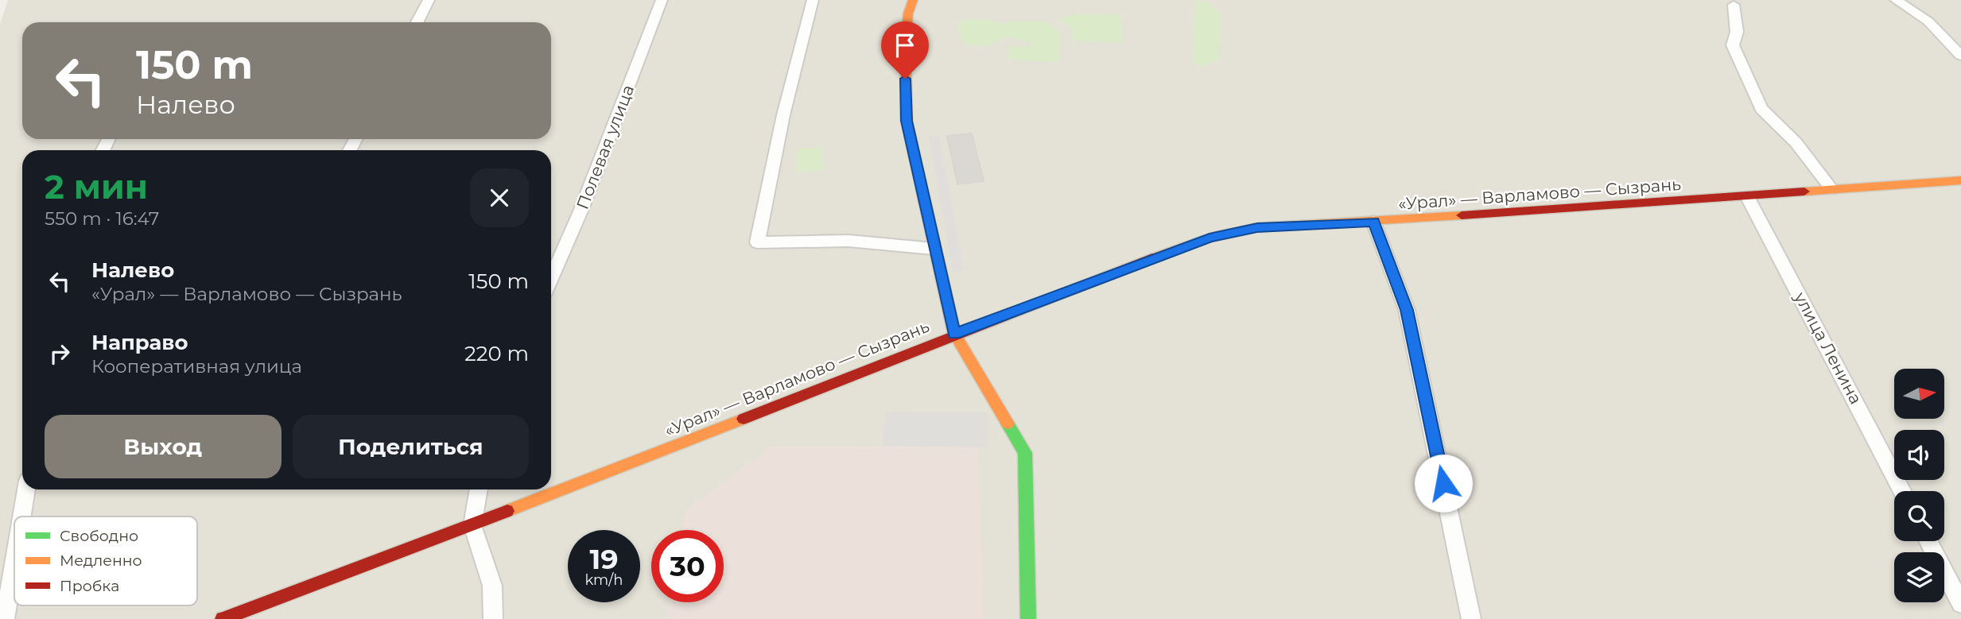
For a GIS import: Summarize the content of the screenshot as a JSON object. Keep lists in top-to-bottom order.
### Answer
{
  "streets": {
    "main road": ["«Урал» — Варламово — Сызрань"],
    "street": ["Полевая улица", "улица Ленина"]
  },
  "crossings": [
    ["«Урал» — Варламово — Сызрань", "улица Ленина"]
  ],
  "legend": ["Свободно", "Медленно", "Пробка"],
  "north": "right",
  "page": {
    "turn": ["150 m", "Налево"],
    "heading": ["2 мин", "550 m · 16:47"],
    "list": [
      {
        "name": "Налево",
        "note": "«Урал» — Варламово — Сызрань",
        "value": "150 m"
      },
      {
        "name": "Направо",
        "note": "Кооперативная улица",
        "value": "220 m"
      }
    ],
    "buttons": ["Выход", "Поделиться"],
    "speed": "19 km/h",
    "limit": "30"
  }
}
